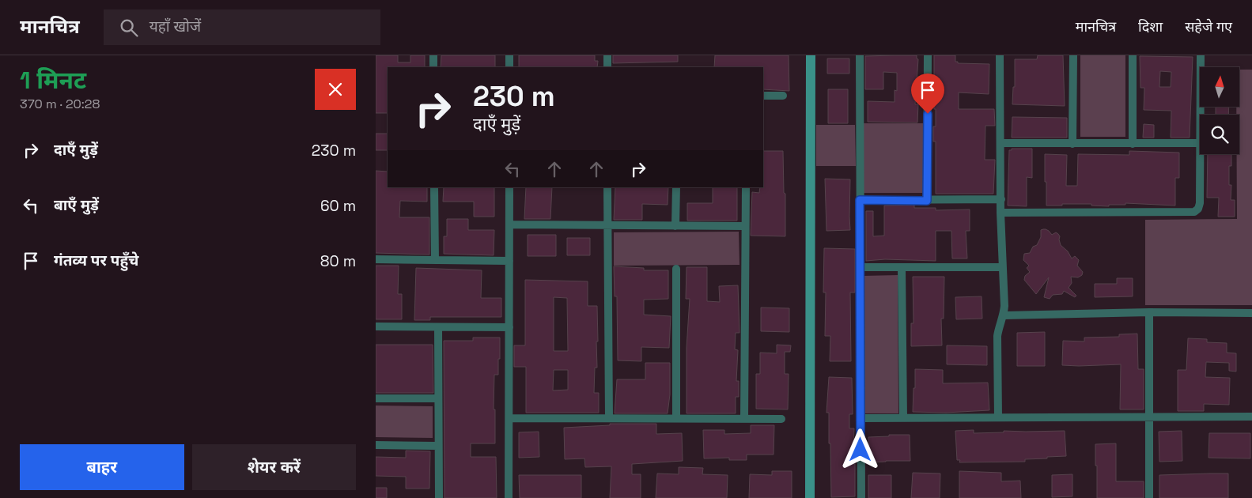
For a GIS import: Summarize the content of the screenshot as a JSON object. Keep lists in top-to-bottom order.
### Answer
{
  "north": "top",
  "page": {
    "header": "मानचित्र",
    "search": "यहाँ खोजें",
    "nav": ["मानचित्र", "दिशा", "सहेजे गए"],
    "heading": ["1 मिनट", "370 m · 20:28"],
    "turn": ["230 m", "दाएँ मुड़ें"],
    "list": [
      {
        "name": "दाएँ मुड़ें",
        "value": "230 m"
      },
      {
        "name": "बाएँ मुड़ें",
        "value": "60 m"
      },
      {
        "name": "गंतव्य पर पहुँचे",
        "value": "80 m"
      }
    ],
    "buttons": ["बाहर", "शेयर करें"]
  }
}
